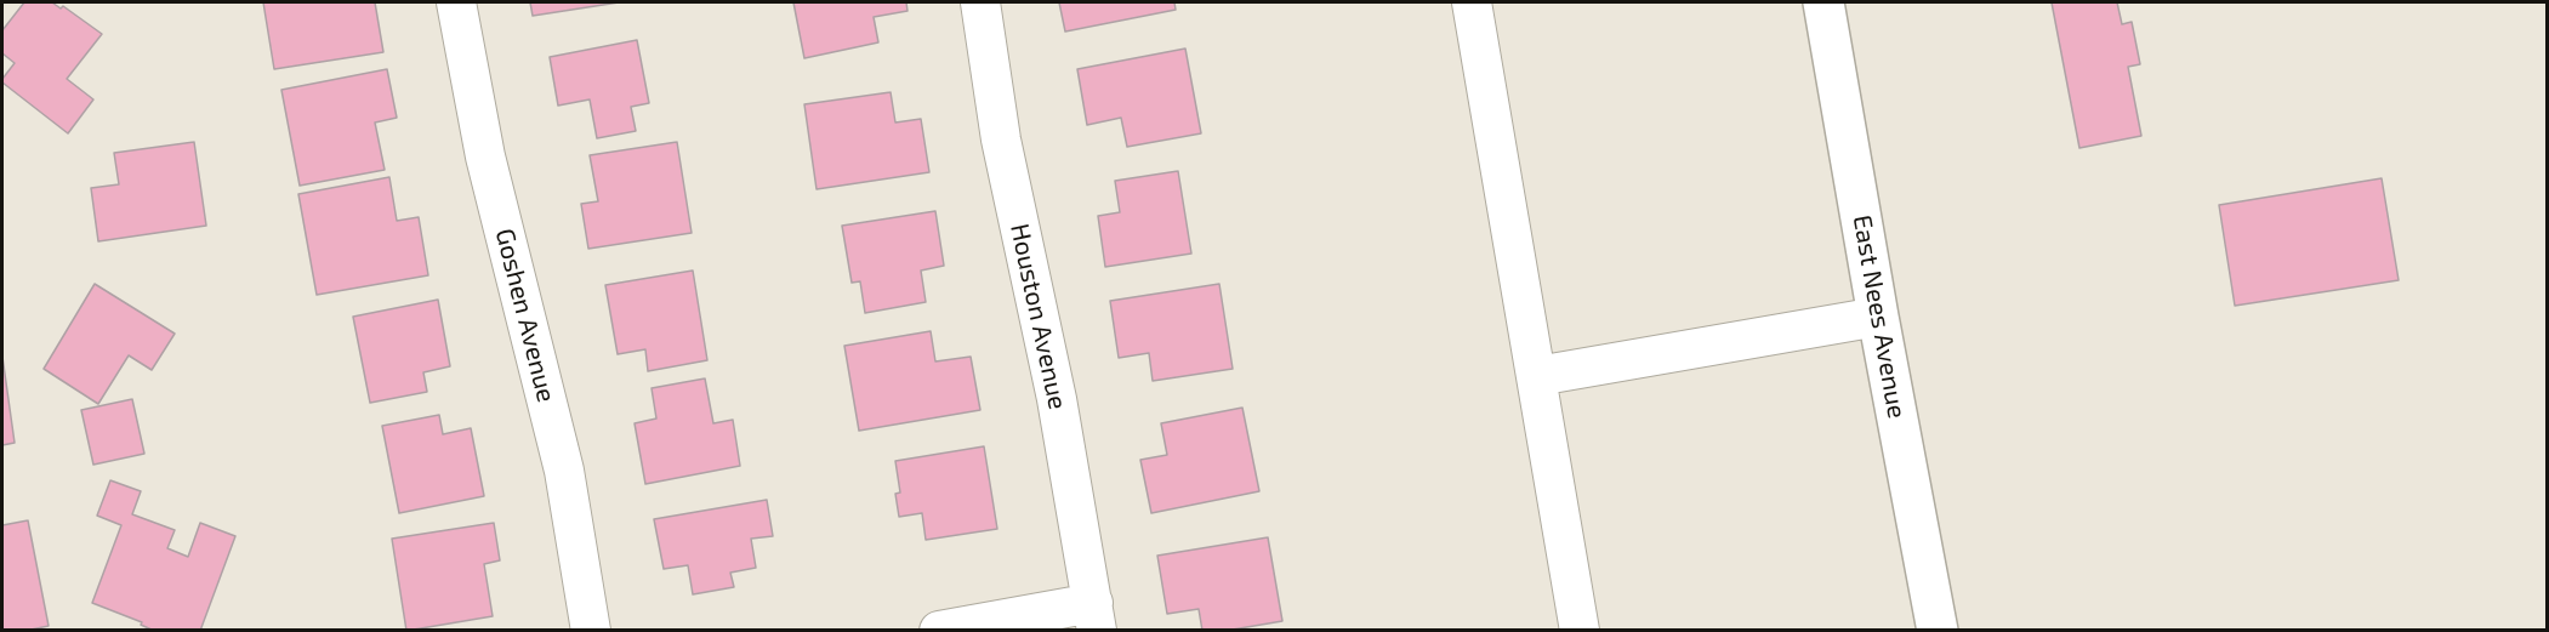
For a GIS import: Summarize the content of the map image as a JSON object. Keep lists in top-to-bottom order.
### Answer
{
  "streets": {
    "main road": ["East Nees Avenue"],
    "street": ["Goshen Avenue", "Houston Avenue"]
  }
}
